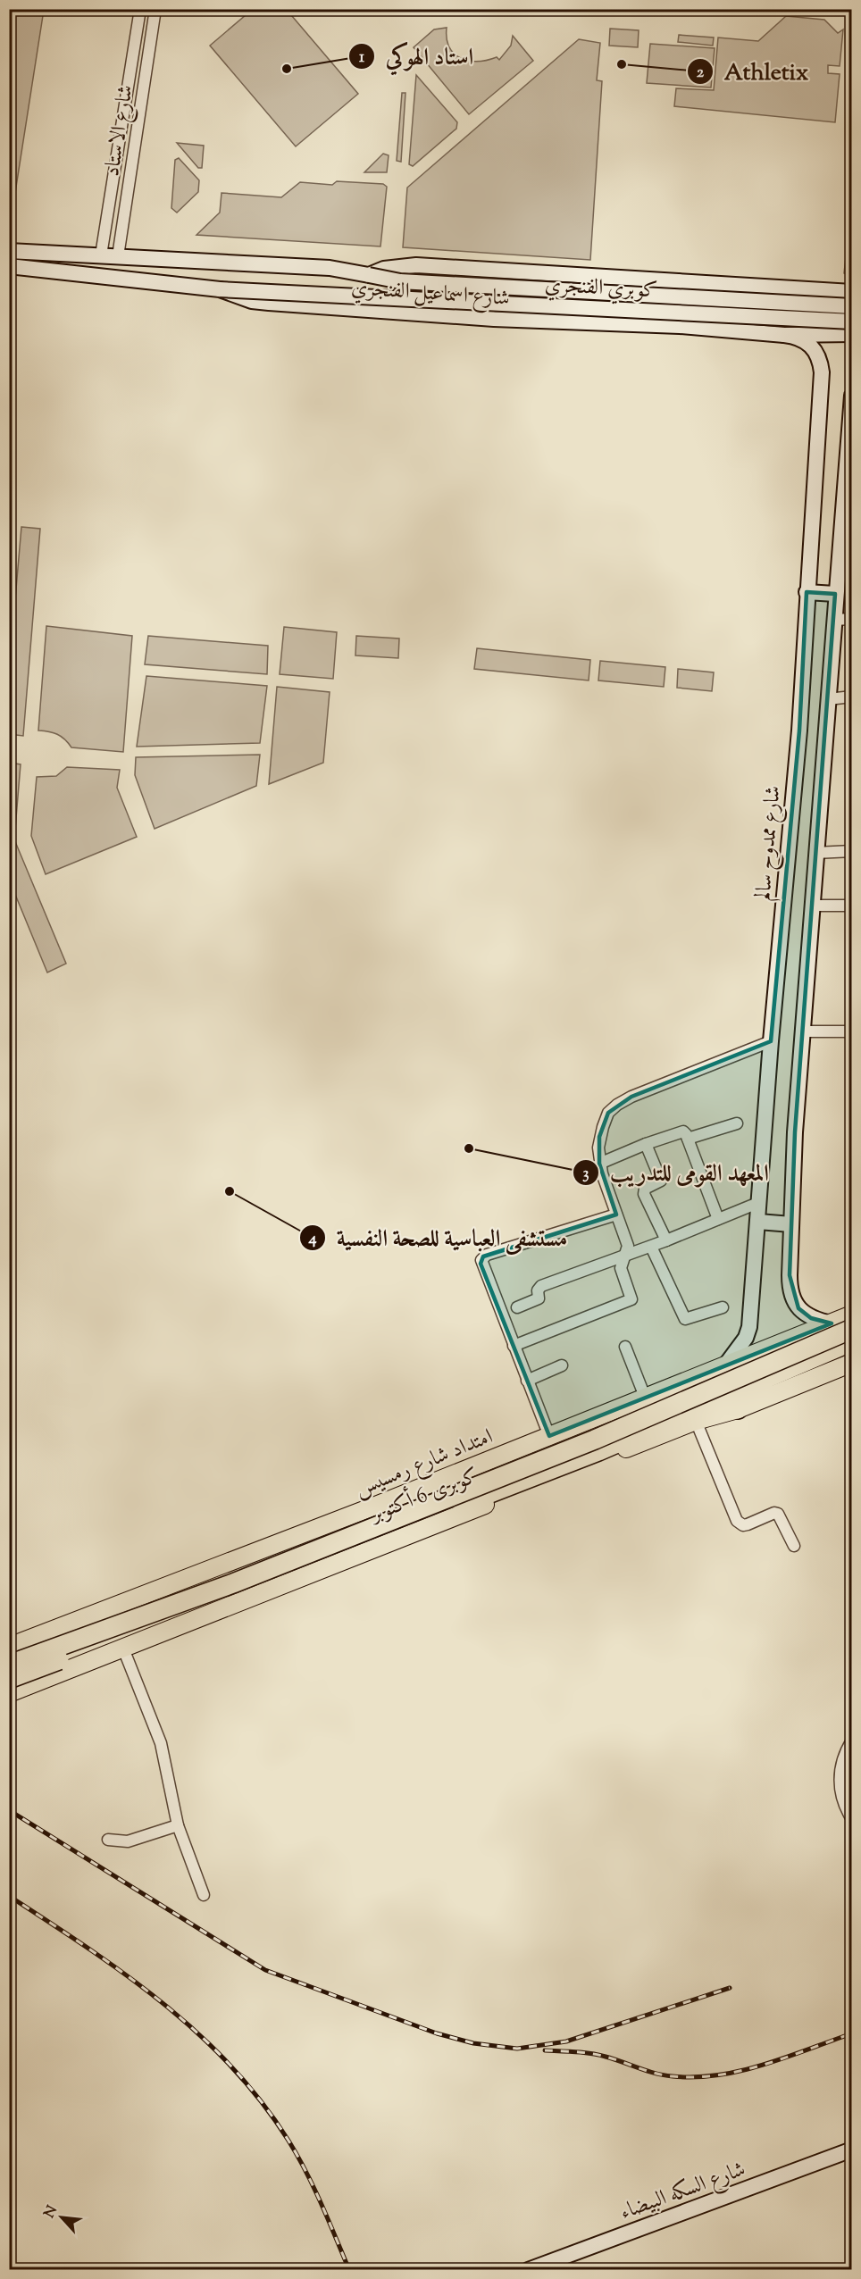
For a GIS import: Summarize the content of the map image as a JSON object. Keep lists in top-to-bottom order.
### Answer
{
  "streets": {
    "highway": ["كوبرى 6 أكتوبر"],
    "main road": [
      "كوبري الفنجري",
      "شارع اسماعيل الفنجري",
      "شارع ممدوح سالم",
      "امتداد شارع رمسيس",
      "شارع السكه البيضاء"
    ],
    "street": ["شارع الاستاد"]
  },
  "crossings": [
    ["شارع الاستاد", "شارع اسماعيل الفنجري"],
    ["كوبري الفنجري", "شارع اسماعيل الفنجري"],
    ["شارع اسماعيل الفنجري", "شارع ممدوح سالم"],
    ["شارع ممدوح سالم", "امتداد شارع رمسيس"]
  ],
  "places": [
    "Athletix",
    "استاد الهوكي",
    "المعهد القومى للتدريب",
    "مستشفى العباسية للصحة النفسية"
  ],
  "north": "top left"
}
